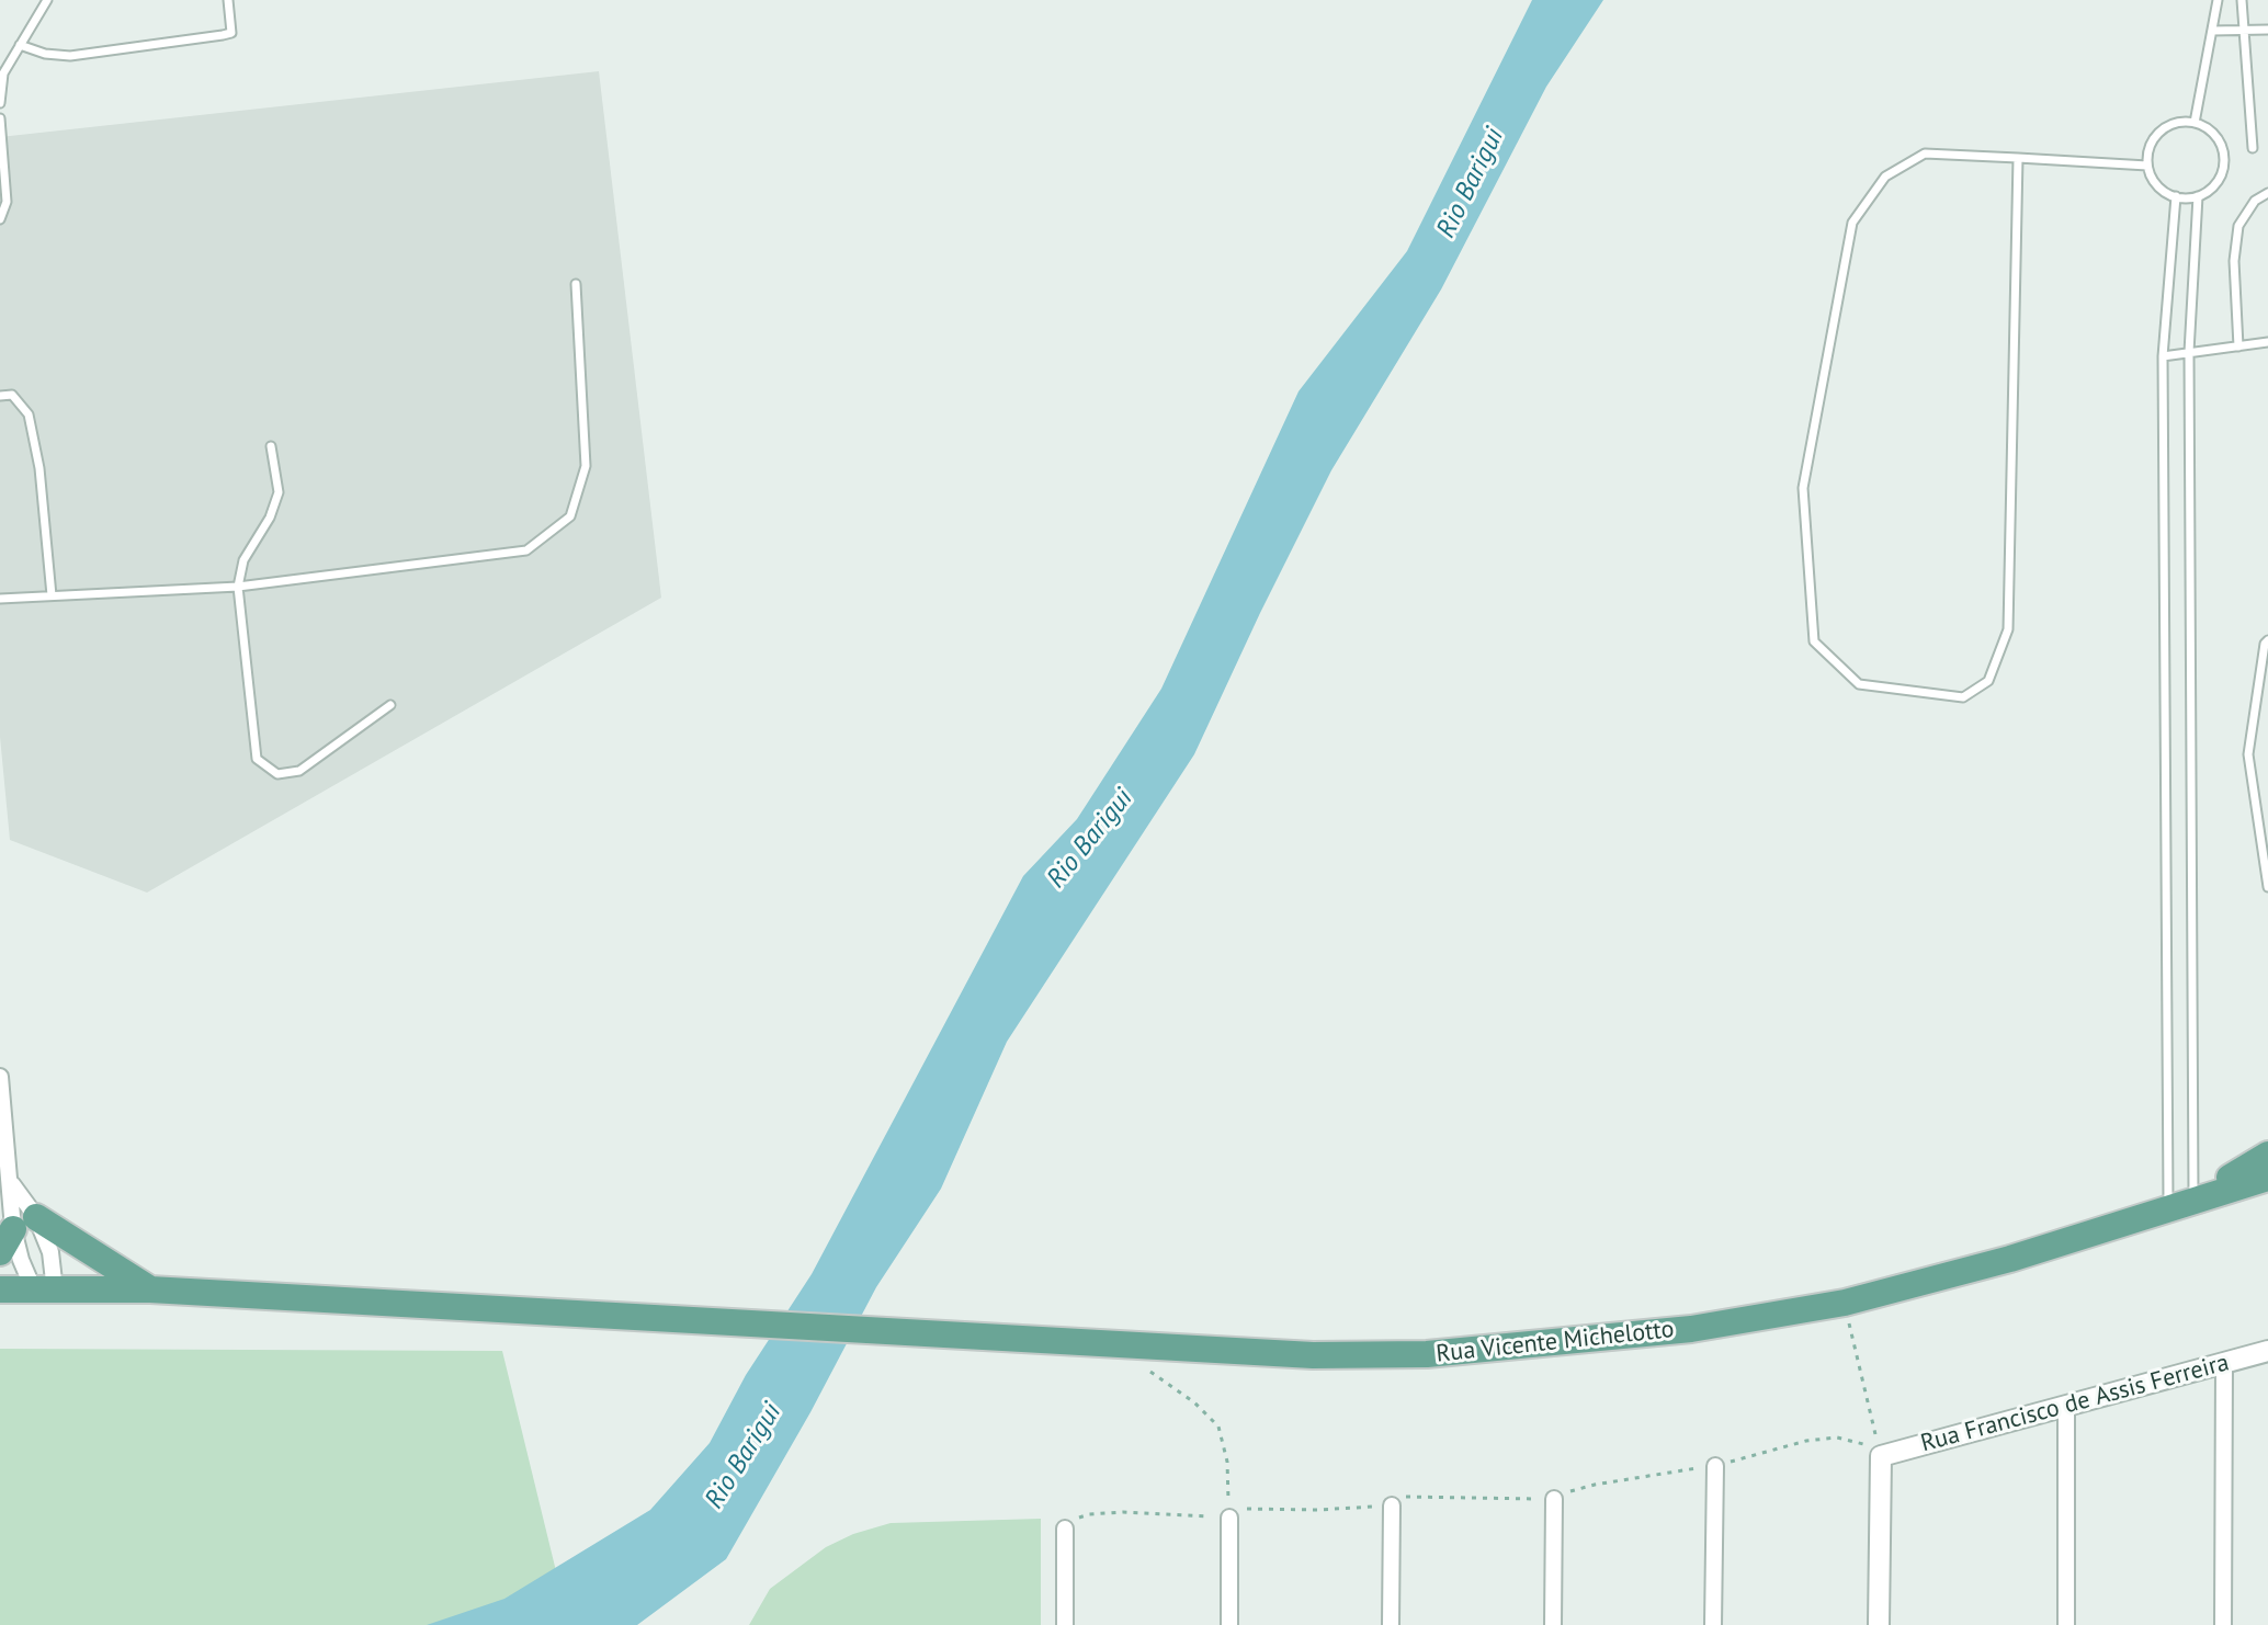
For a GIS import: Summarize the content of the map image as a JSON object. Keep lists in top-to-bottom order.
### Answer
{
  "streets": {
    "main road": ["Rua Vicente Michelotto"],
    "street": ["Rua Francisco de Assis Ferreira"]
  },
  "water": ["Rio Barigui"]
}
